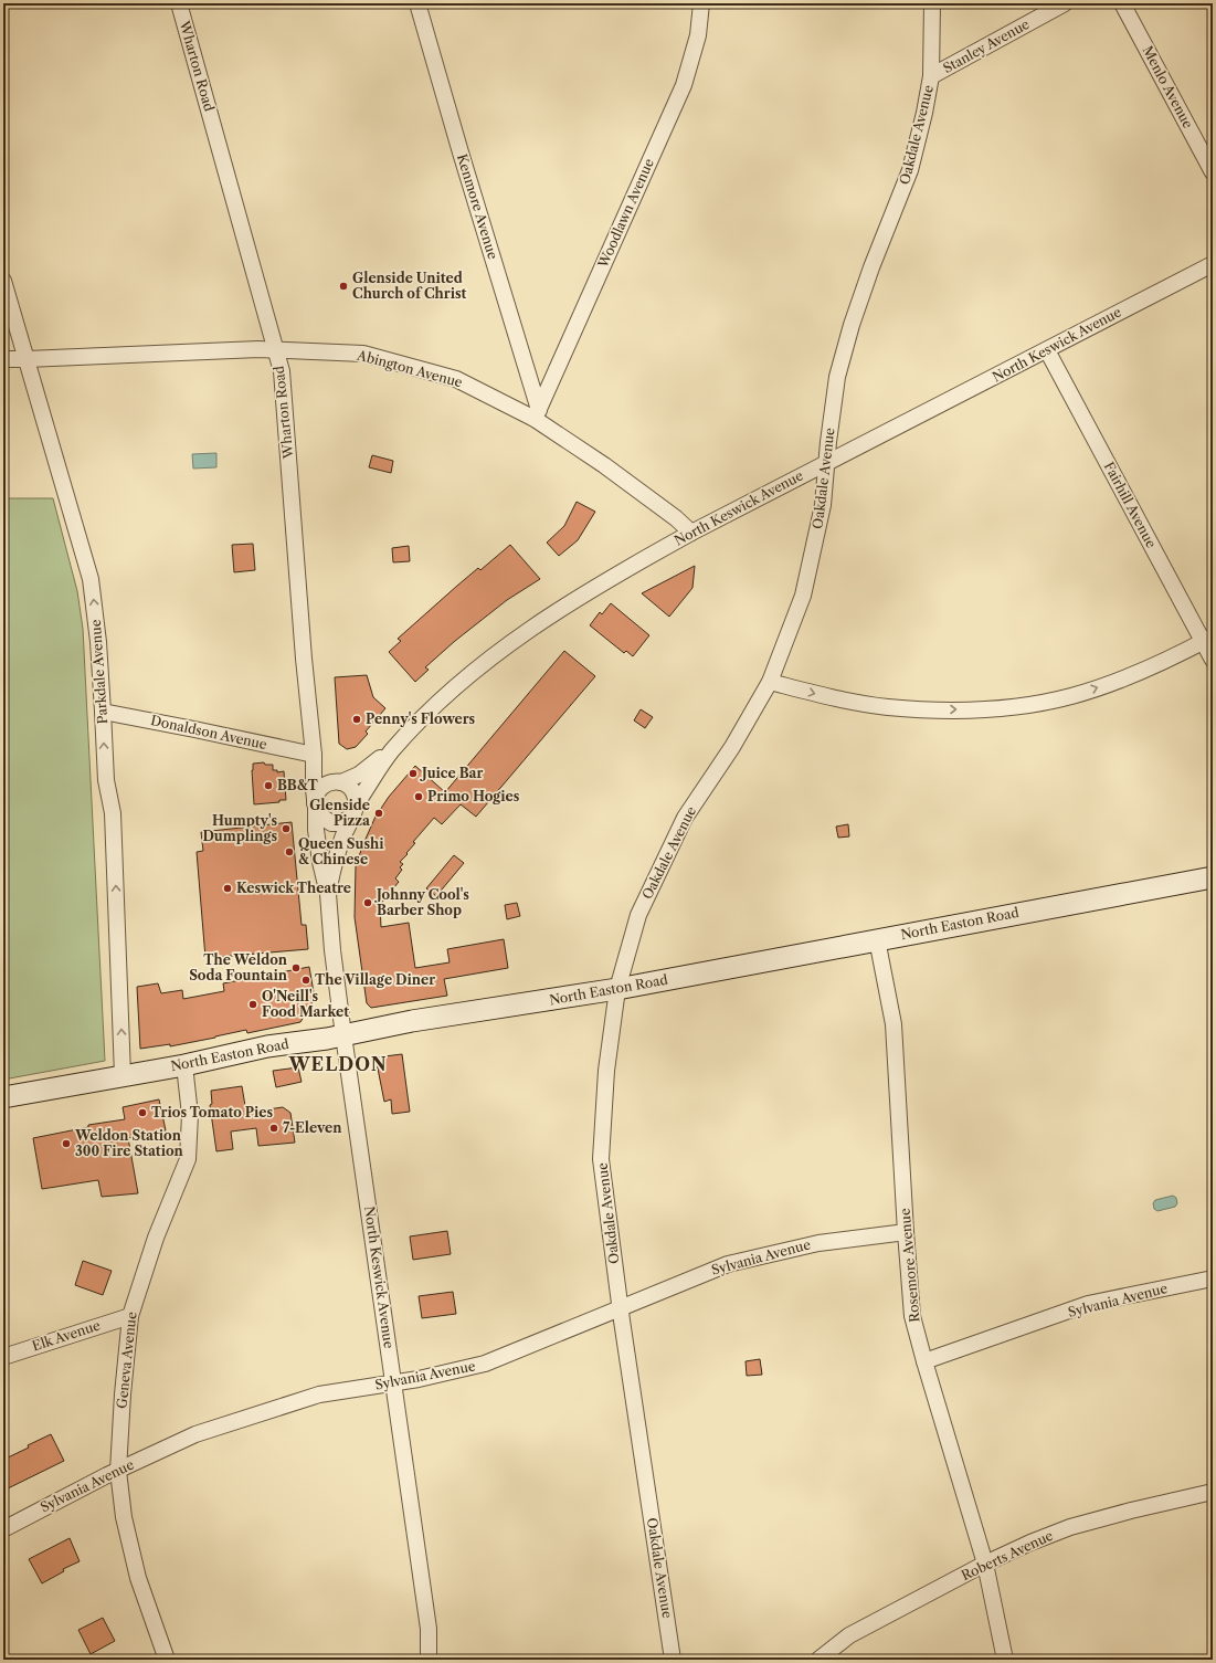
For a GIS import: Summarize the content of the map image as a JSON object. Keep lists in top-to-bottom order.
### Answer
{
  "streets": {
    "main road": ["North Easton Road"],
    "street": [
      "Stanley Avenue",
      "Wharton Road",
      "Menlo Avenue",
      "Oakdale Avenue",
      "Kenmore Avenue",
      "Woodlawn Avenue",
      "North Keswick Avenue",
      "Abington Avenue",
      "Fairhill Avenue",
      "Parkdale Avenue",
      "Donaldson Avenue",
      "Sylvania Avenue",
      "Rosemore Avenue",
      "Elk Avenue",
      "Geneva Avenue",
      "Roberts Avenue"
    ]
  },
  "crossings": [
    ["Stanley Avenue", "Oakdale Avenue"],
    ["Wharton Road", "North Keswick Avenue"],
    ["Wharton Road", "Abington Avenue"],
    ["Wharton Road", "Donaldson Avenue"],
    ["Oakdale Avenue", "North Keswick Avenue"],
    ["Oakdale Avenue", "North Easton Road"],
    ["Oakdale Avenue", "Sylvania Avenue"],
    ["Kenmore Avenue", "Woodlawn Avenue"],
    ["Kenmore Avenue", "Abington Avenue"],
    ["Woodlawn Avenue", "Abington Avenue"],
    ["North Keswick Avenue", "Abington Avenue"],
    ["North Keswick Avenue", "Fairhill Avenue"],
    ["North Keswick Avenue", "North Easton Road"],
    ["North Keswick Avenue", "Sylvania Avenue"],
    ["Abington Avenue", "Parkdale Avenue"],
    ["Parkdale Avenue", "Donaldson Avenue"],
    ["Parkdale Avenue", "North Easton Road"],
    ["North Easton Road", "Rosemore Avenue"],
    ["North Easton Road", "Geneva Avenue"],
    ["Sylvania Avenue", "Rosemore Avenue"],
    ["Sylvania Avenue", "Geneva Avenue"],
    ["Rosemore Avenue", "Roberts Avenue"],
    ["Elk Avenue", "Geneva Avenue"]
  ],
  "one_way": ["Parkdale Avenue"],
  "districts": ["WELDON"],
  "places": [
    "Glenside United Church of Christ",
    "Penny's Flowers",
    "Juice Bar",
    "BB&T",
    "Primo Hogies",
    "Glenside Pizza",
    "Humpty's Dumplings",
    "Queen Sushi & Chinese",
    "Keswick Theatre",
    "Johnny Cool's Barber Shop",
    "The Weldon Soda Fountain",
    "The Village Diner",
    "O'Neill's Food Market",
    "Trios Tomato Pies",
    "7-Eleven",
    "Weldon Station 300 Fire Station"
  ]
}
